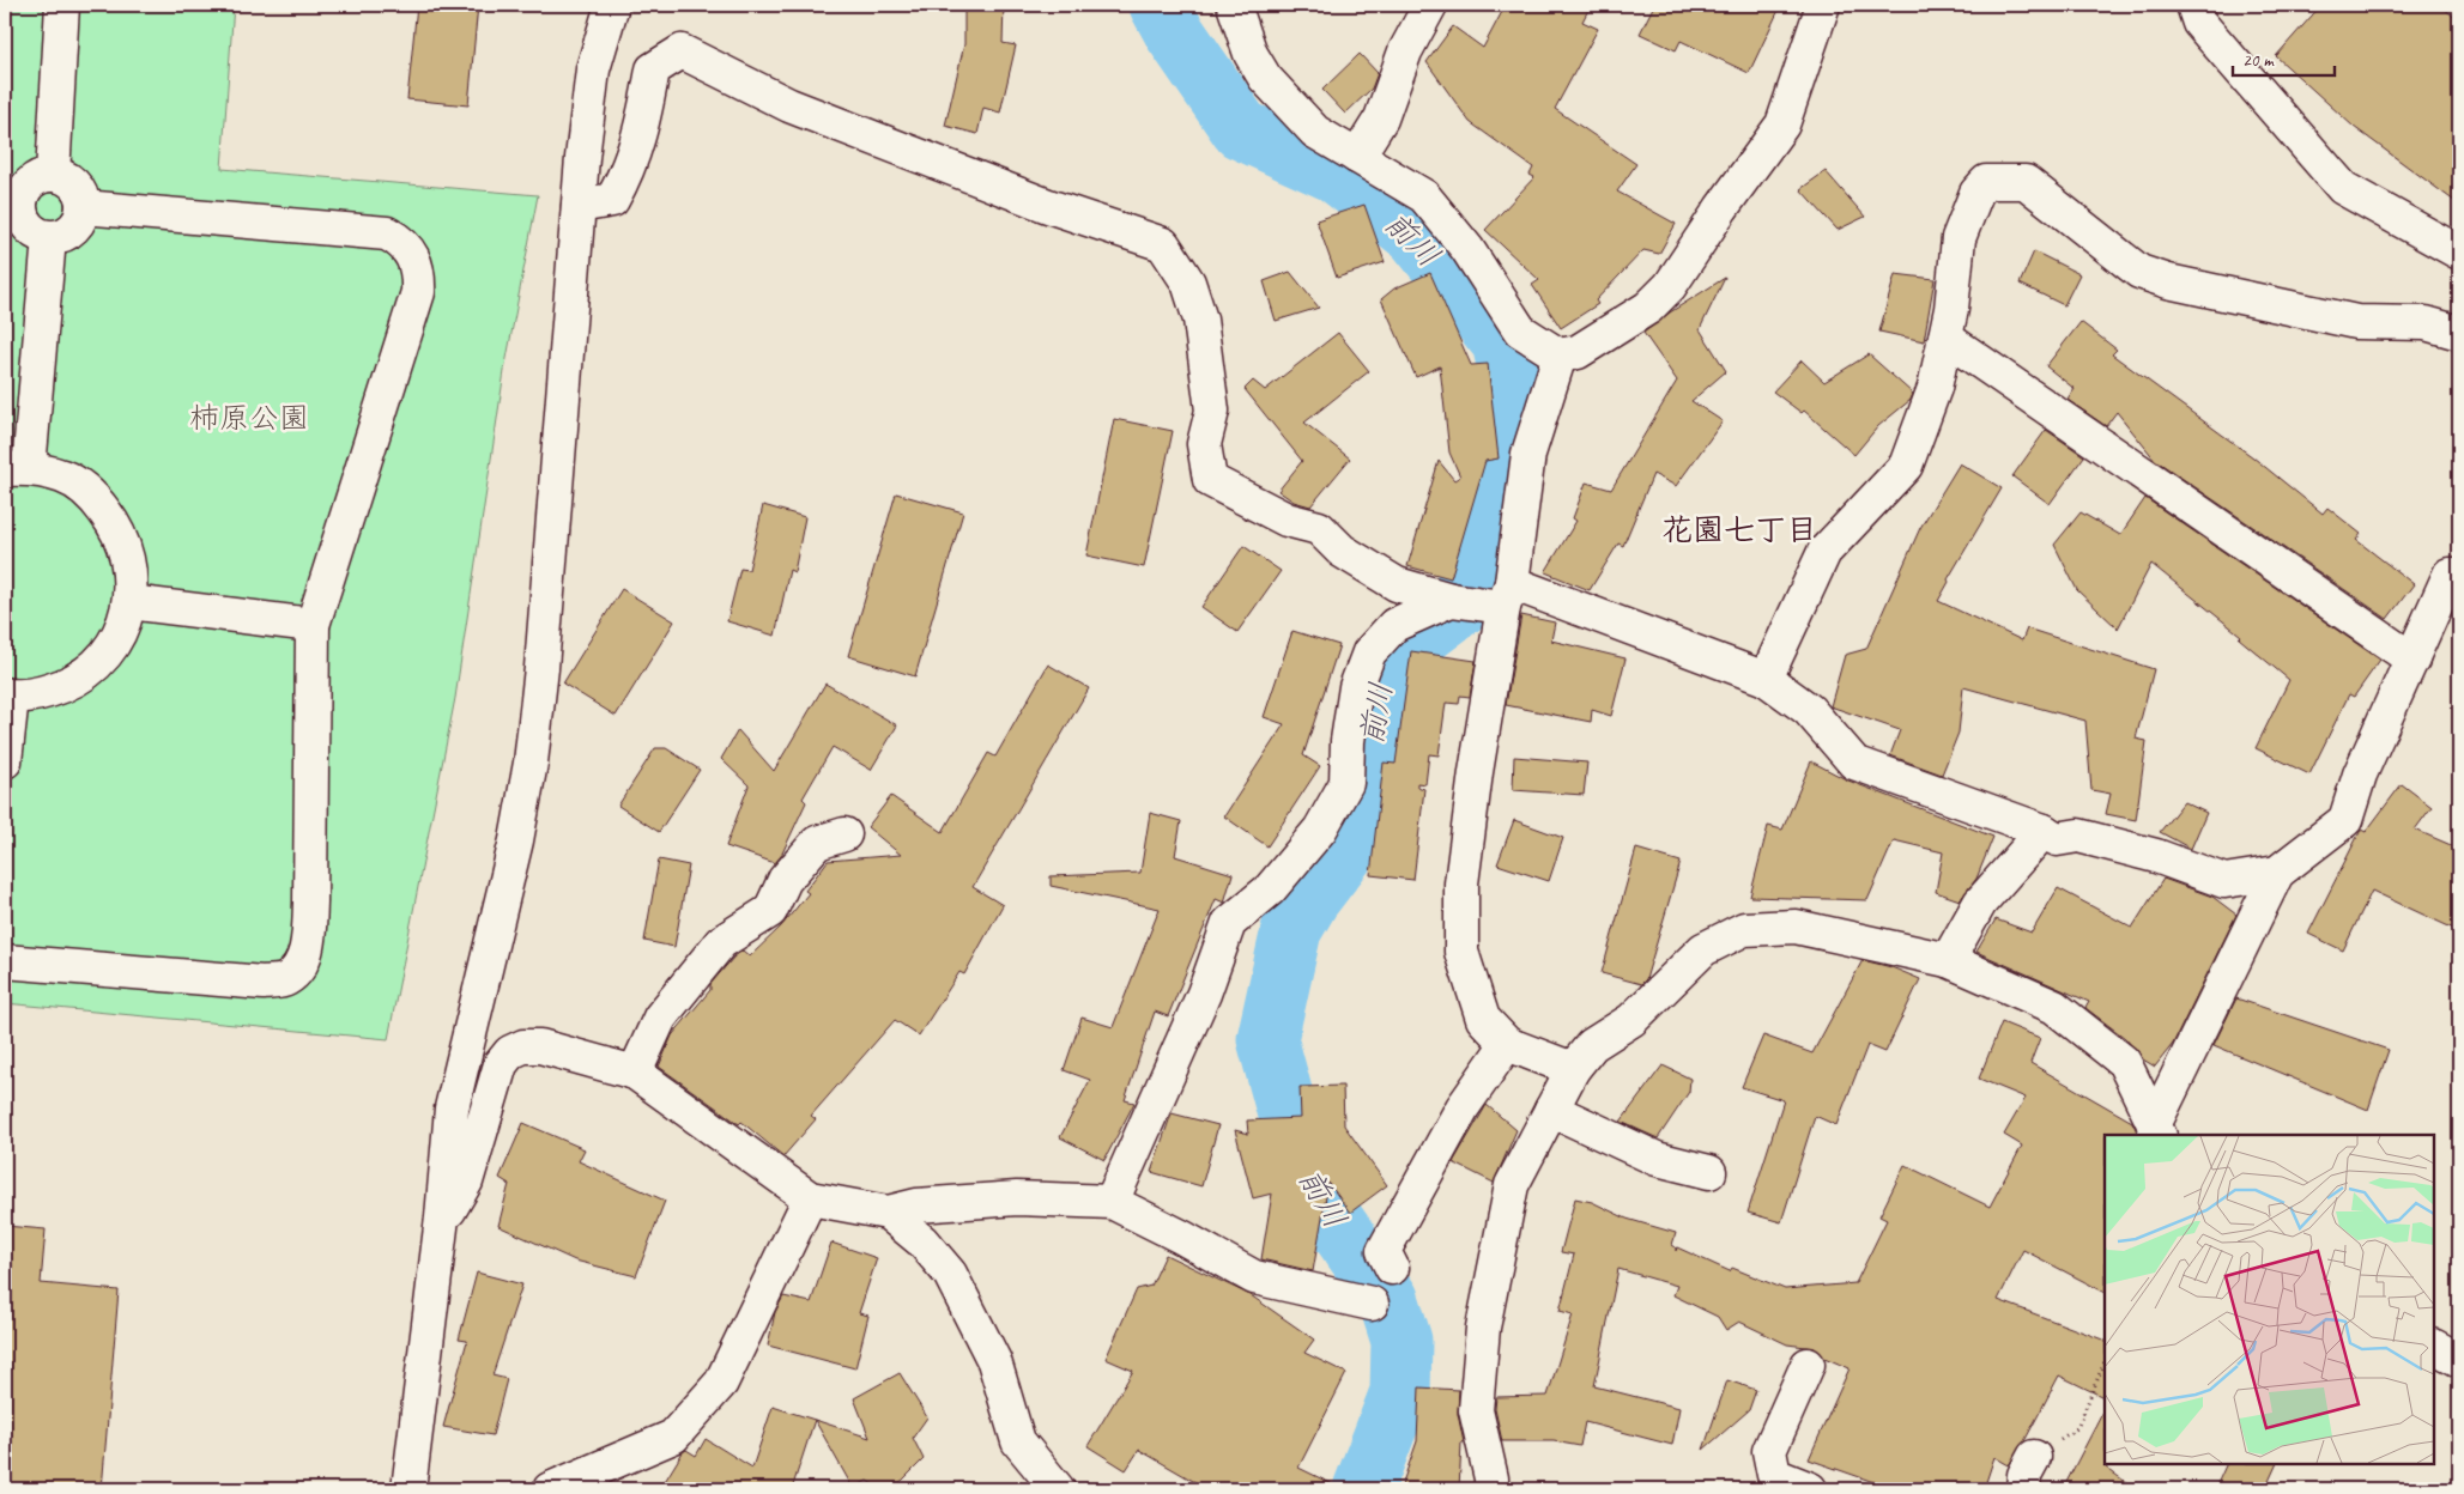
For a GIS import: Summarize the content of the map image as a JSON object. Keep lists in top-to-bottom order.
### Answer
{
  "districts": ["花園七丁目"],
  "water": ["前川"],
  "parks": ["柿原公園"],
  "scale_bar": "20 m"
}
